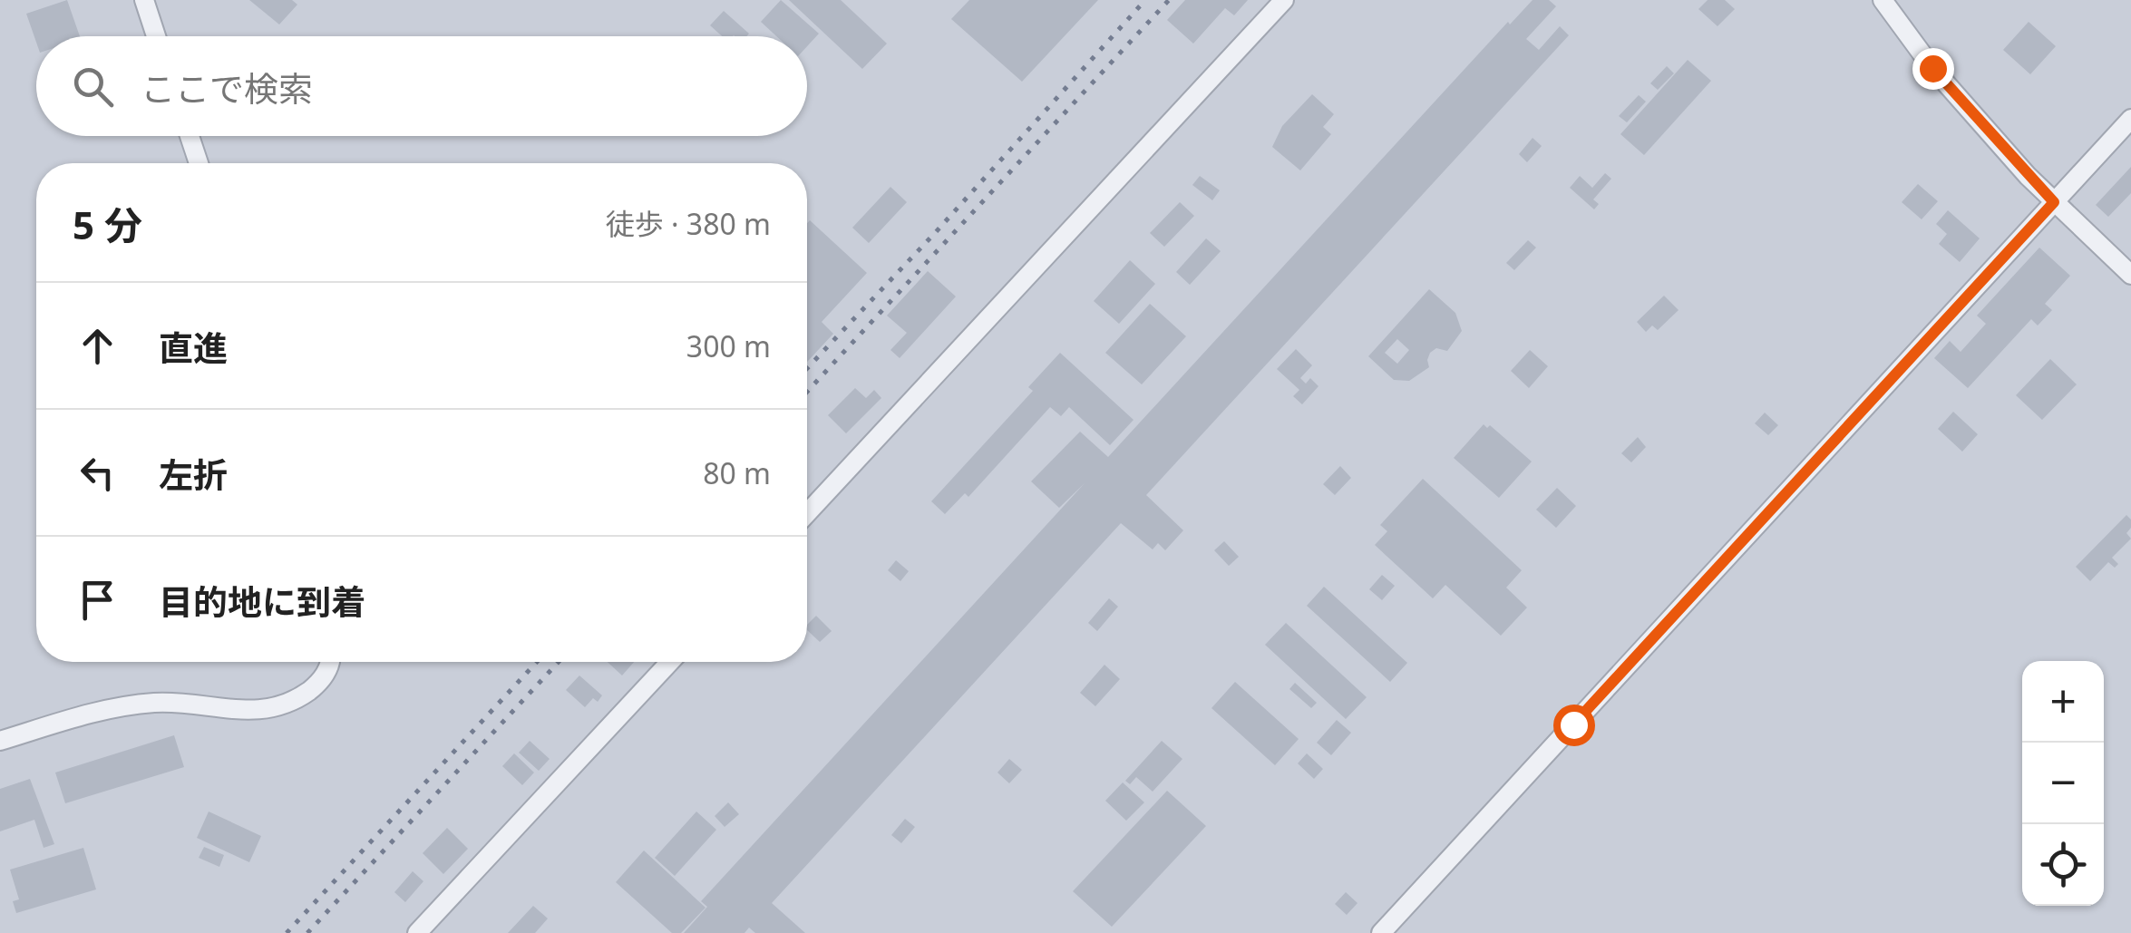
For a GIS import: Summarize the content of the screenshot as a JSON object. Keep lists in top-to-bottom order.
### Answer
{
  "page": {
    "search": "ここで検索",
    "heading": ["5 分", "徒歩 · 380 m"],
    "list": [
      ["直進", "300 m"],
      ["左折", "80 m"],
      "目的地に到着"
    ],
    "map_buttons": ["+", "−"]
  }
}
